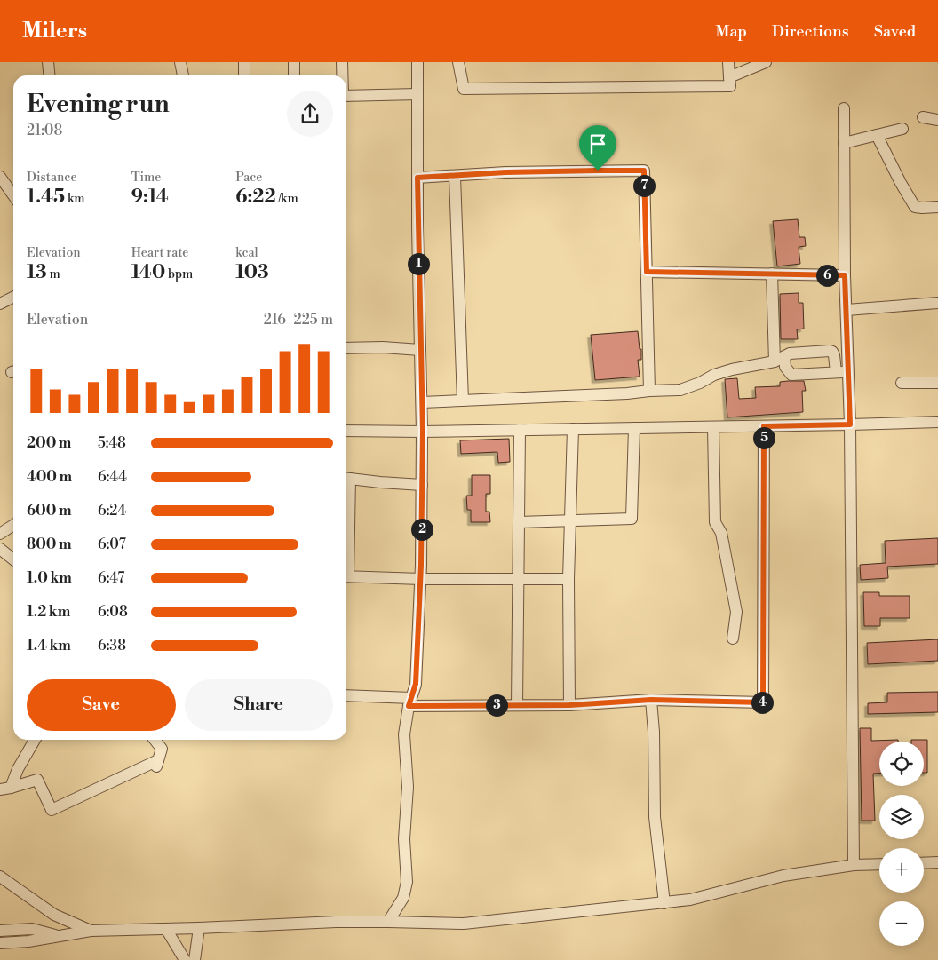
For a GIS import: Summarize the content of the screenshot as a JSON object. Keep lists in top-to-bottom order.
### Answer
{
  "page": {
    "header": "Milers",
    "nav": ["Map", "Directions", "Saved"],
    "heading": ["Evening run", "21:08"],
    "stats": [
      ["Distance", "1.45 km"],
      ["Time", "9:14"],
      ["Pace", "6:22 /km"],
      ["Elevation", "13 m"],
      ["Heart rate", "140 bpm"],
      ["kcal", "103"]
    ],
    "pins": [
      "7",
      "1",
      "6",
      "5",
      "2",
      "4",
      "3"
    ],
    "chart": ["Elevation", "216–225 m"],
    "list": [
      {
        "name": "200 m",
        "note": "5:48"
      },
      {
        "name": "400 m",
        "note": "6:44"
      },
      {
        "name": "600 m",
        "note": "6:24"
      },
      {
        "name": "800 m",
        "note": "6:07"
      },
      {
        "name": "1.0 km",
        "note": "6:47"
      },
      {
        "name": "1.2 km",
        "note": "6:08"
      },
      {
        "name": "1.4 km",
        "note": "6:38"
      }
    ],
    "buttons": ["Save", "Share"],
    "map_buttons": ["+", "−"]
  }
}
